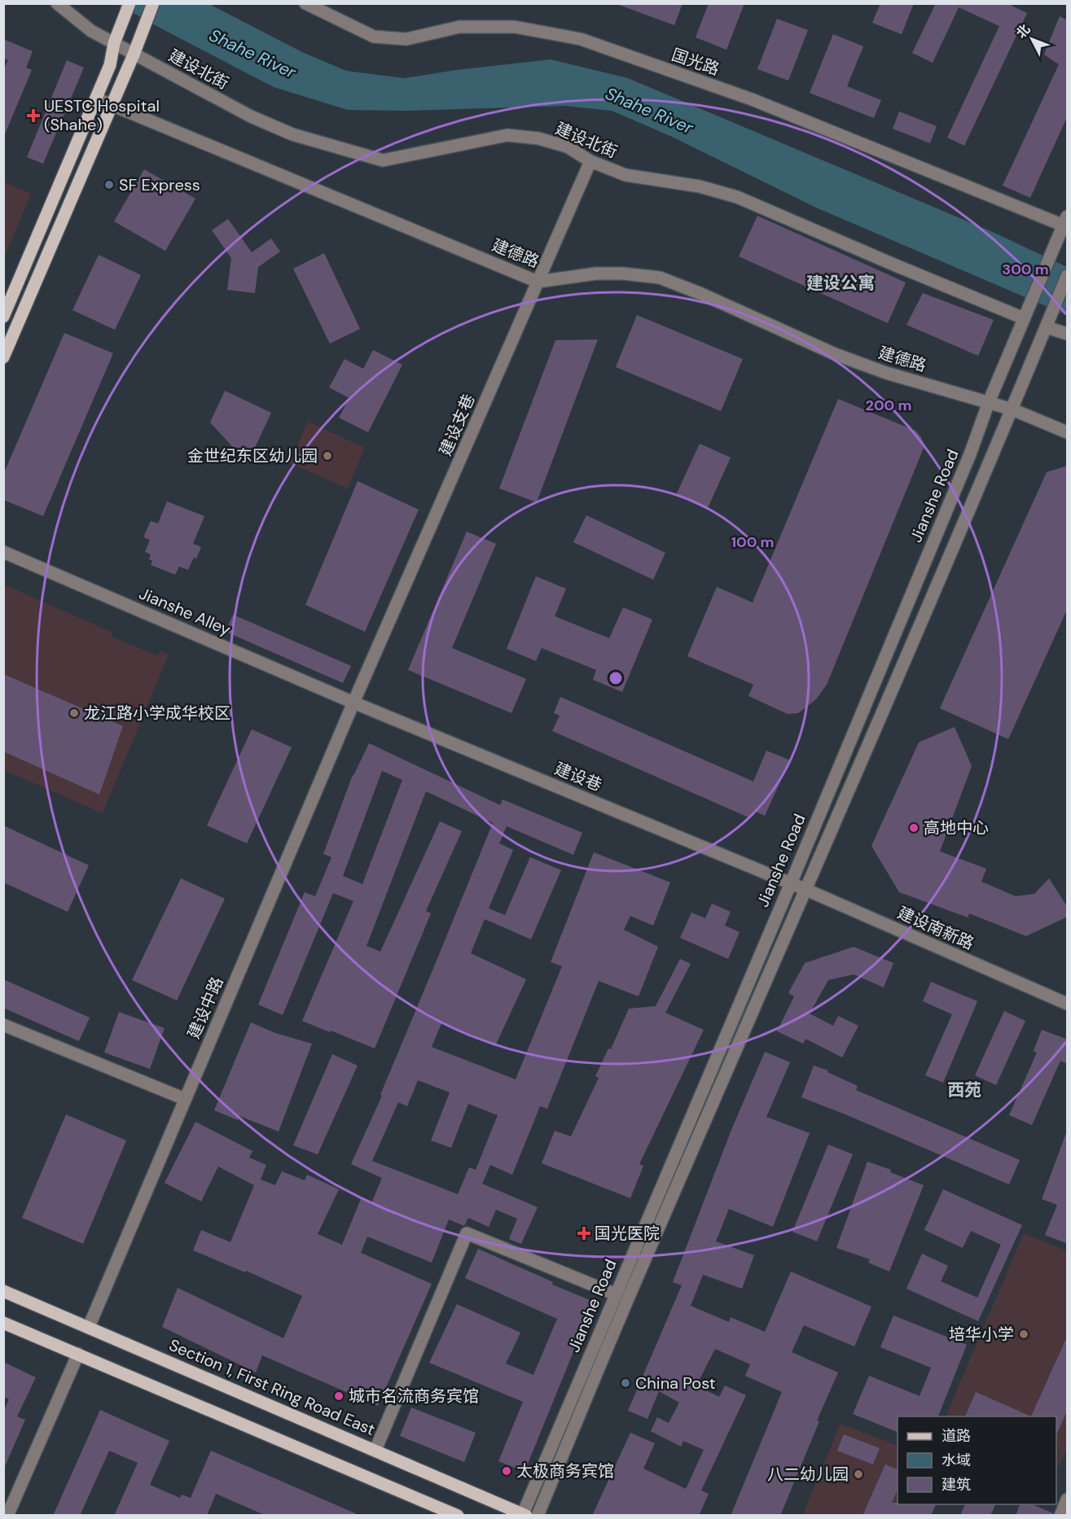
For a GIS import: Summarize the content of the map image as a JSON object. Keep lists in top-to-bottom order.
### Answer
{
  "streets": {
    "main road": ["Section 1, First Ring Road East"],
    "street": [
      "国光路",
      "建设北街",
      "建德路",
      "建设支巷",
      "Jianshe Road",
      "Jianshe Alley",
      "建设巷",
      "建设南新路",
      "建设中路"
    ]
  },
  "crossings": [
    ["国光路", "Jianshe Road"],
    ["建设北街", "建设支巷"],
    ["建设北街", "Jianshe Road"],
    ["建德路", "建设支巷"],
    ["建德路", "Jianshe Road"],
    ["建设支巷", "Jianshe Alley"],
    ["建设支巷", "建设巷"],
    ["建设支巷", "建设中路"],
    ["Jianshe Road", "建设巷"],
    ["Jianshe Road", "建设南新路"],
    ["Jianshe Road", "Section 1, First Ring Road East"],
    ["Jianshe Alley", "建设巷"],
    ["Jianshe Alley", "建设中路"],
    ["建设巷", "建设南新路"],
    ["建设巷", "建设中路"],
    ["建设中路", "Section 1, First Ring Road East"]
  ],
  "districts": ["建设公寓", "西苑"],
  "water": ["Shahe River"],
  "places": {
    "health": ["UESTC Hospital (Shahe)", "国光医院"],
    "other": [
      "SF Express",
      "金世纪东区幼儿园",
      "龙江路小学成华校区",
      "高地中心",
      "培华小学",
      "China Post",
      "城市名流商务宾馆",
      "太极商务宾馆",
      "八二幼儿园"
    ]
  },
  "legend": ["道路", "水域", "建筑"],
  "north": "top left",
  "rings": ["300 m", "200 m", "100 m"]
}
